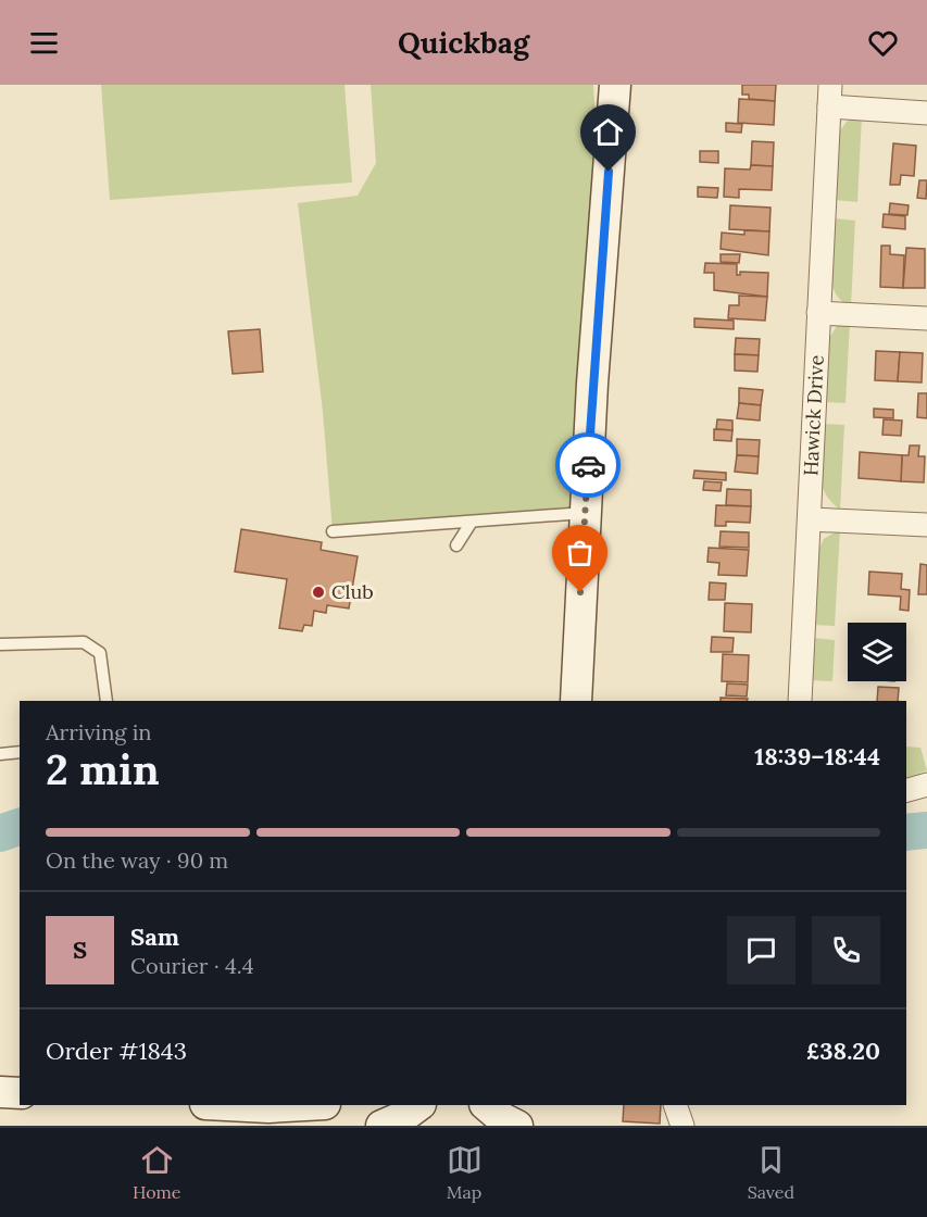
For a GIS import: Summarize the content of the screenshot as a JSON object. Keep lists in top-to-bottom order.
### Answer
{
  "streets": {
    "street": ["Hawick Drive"]
  },
  "places": ["Club"],
  "page": {
    "header": "Quickbag",
    "heading": ["2 min", "Arriving in", "18:39–18:44"],
    "panel": [
      "Sam",
      "Courier · 4.4",
      "Order #1843",
      "£38.20"
    ],
    "bar": "On the way · 90 m",
    "round": "S",
    "tabs": ["Home", "Map", "Saved"]
  }
}
